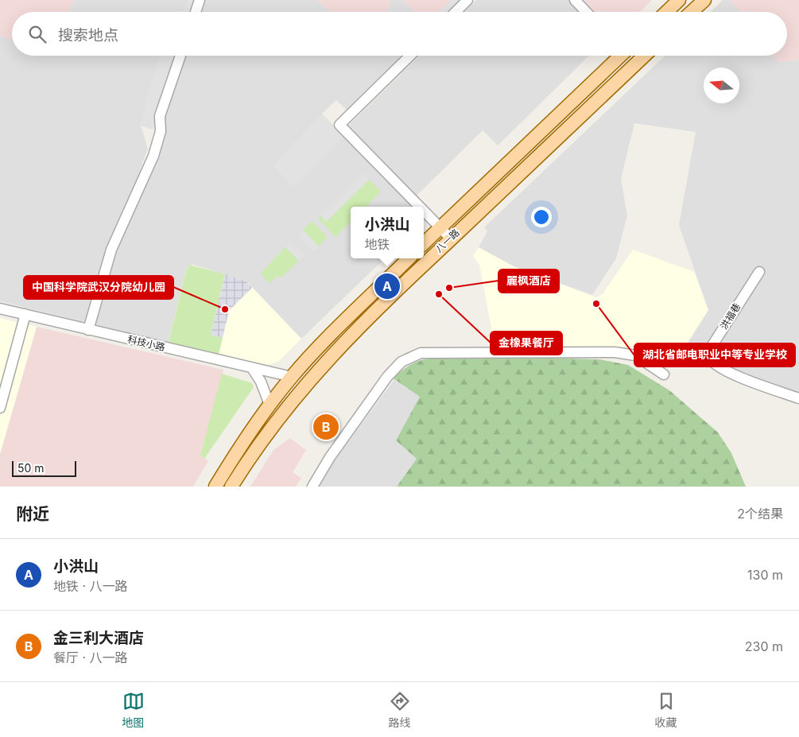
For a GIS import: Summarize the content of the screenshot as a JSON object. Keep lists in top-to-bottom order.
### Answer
{
  "streets": {
    "main road": ["八一路"],
    "street": ["洪福巷", "科技小路"]
  },
  "places": [
    "麗枫酒店",
    "金橡果餐厅",
    "湖北省邮电职业中等专业学校",
    "中国科学院武汉分院幼儿园"
  ],
  "scale_bar": "50 m",
  "north": "left",
  "page": {
    "search": "搜索地点",
    "popup": ["小洪山", "地铁"],
    "pins": ["A", "B"],
    "scale": "50 m",
    "heading": ["附近", "2个结果"],
    "list": [
      {
        "mark": "A",
        "name": "小洪山",
        "note": "地铁 · 八一路",
        "value": "130 m"
      },
      {
        "mark": "B",
        "name": "金三利大酒店",
        "note": "餐厅 · 八一路",
        "value": "230 m"
      }
    ],
    "nav": ["地图", "路线", "收藏"]
  }
}
